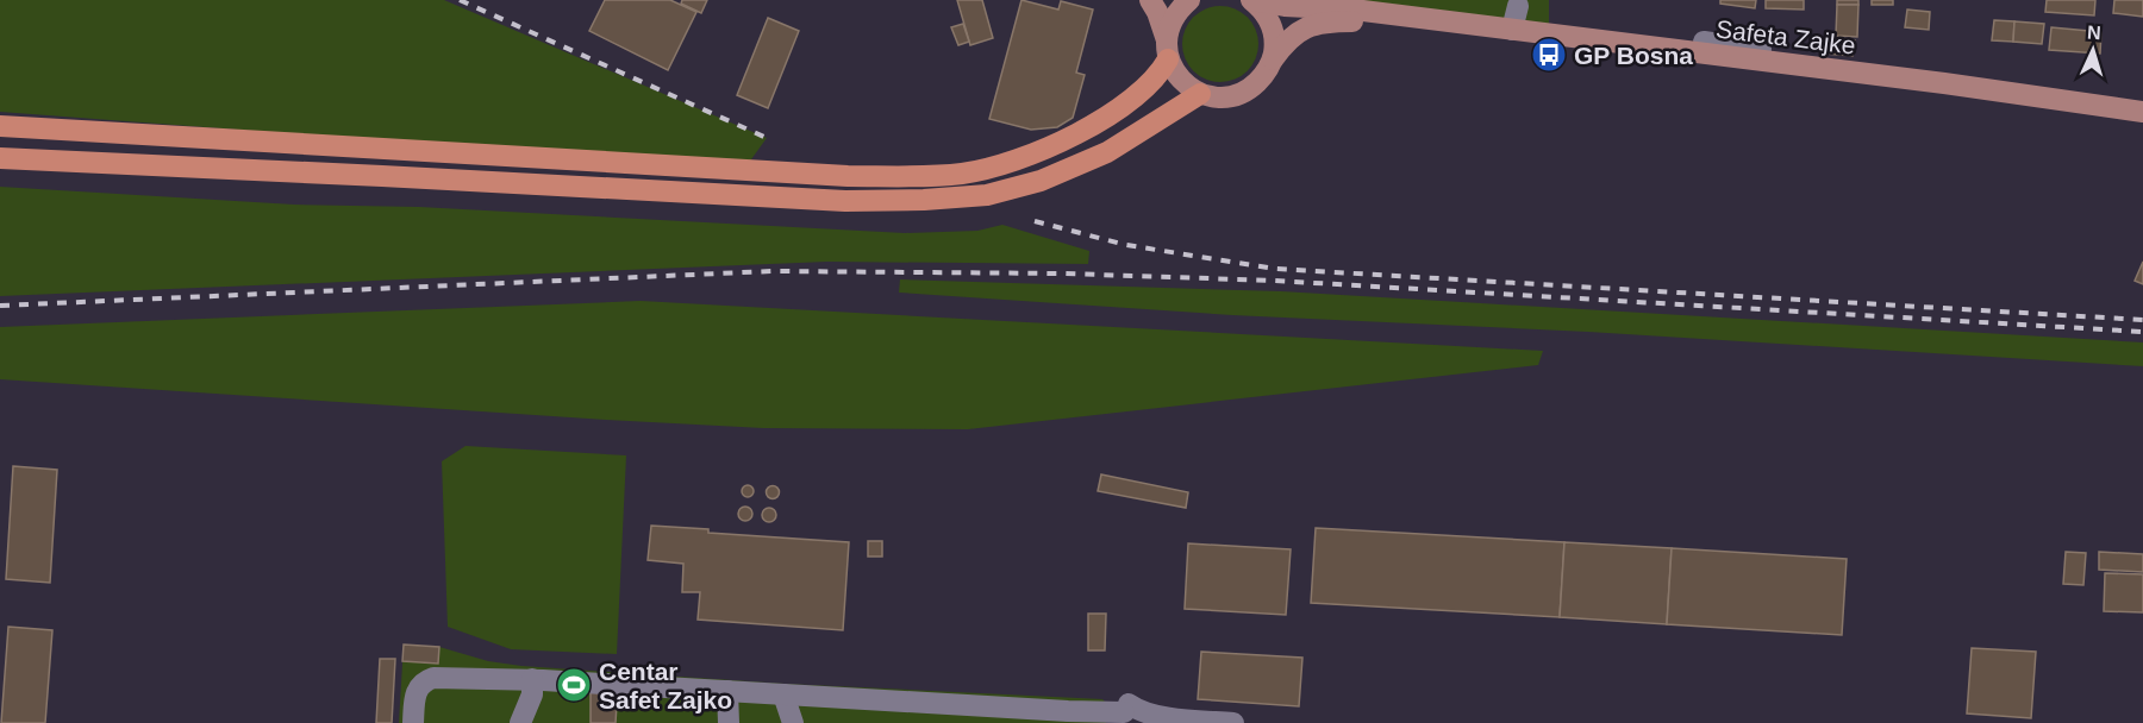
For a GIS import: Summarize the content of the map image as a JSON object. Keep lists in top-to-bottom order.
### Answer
{
  "streets": {
    "main road": ["Safeta Zajke"]
  },
  "places": {
    "bus stop": ["GP Bosna"],
    "sports": ["Centar Safet Zajko"]
  },
  "north": "top"
}
